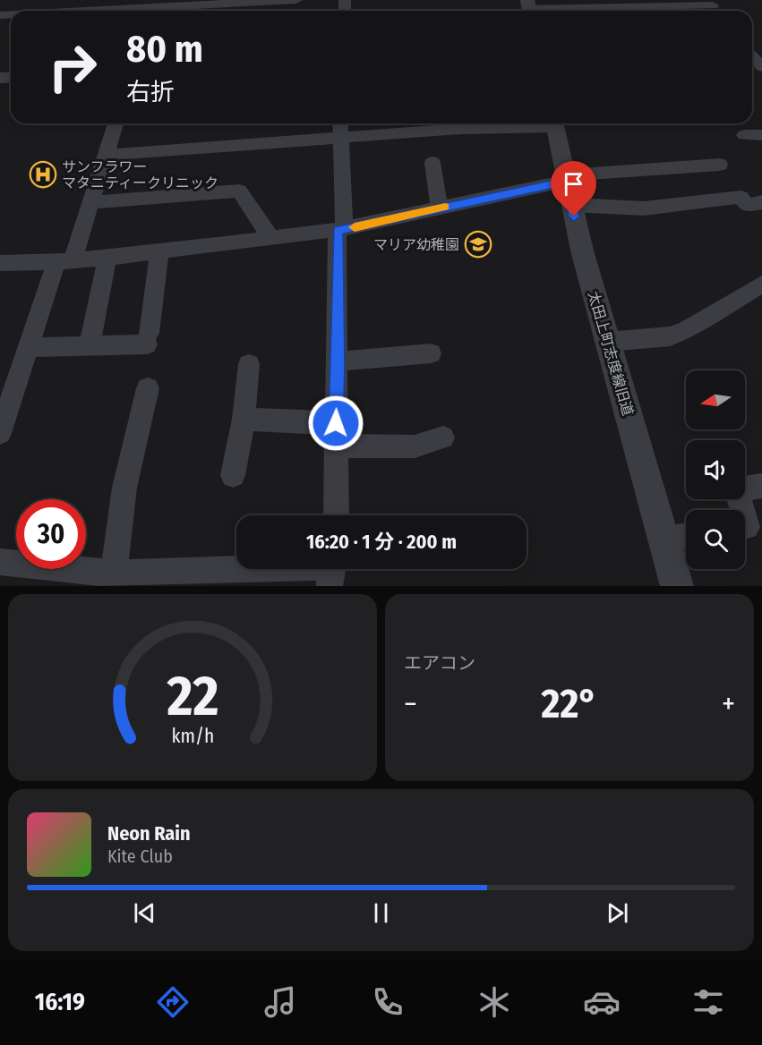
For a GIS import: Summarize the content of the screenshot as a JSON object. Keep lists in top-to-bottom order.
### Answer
{
  "streets": {
    "street": ["太田上町志度線旧道"]
  },
  "places": {
    "hospital": ["サンフラワー マタニティークリニック"],
    "school or university": ["マリア幼稚園"]
  },
  "north": "left",
  "page": {
    "turn": ["80 m", "右折"],
    "limit": "30",
    "trip": "16:20 · 1 分 · 200 m",
    "tile": "エアコン",
    "heat": ["−", "22°", "+"],
    "song": ["Neon Rain", "Kite Club"],
    "tabs": "16:19",
    "gauge": ["22", "km/h"]
  }
}
